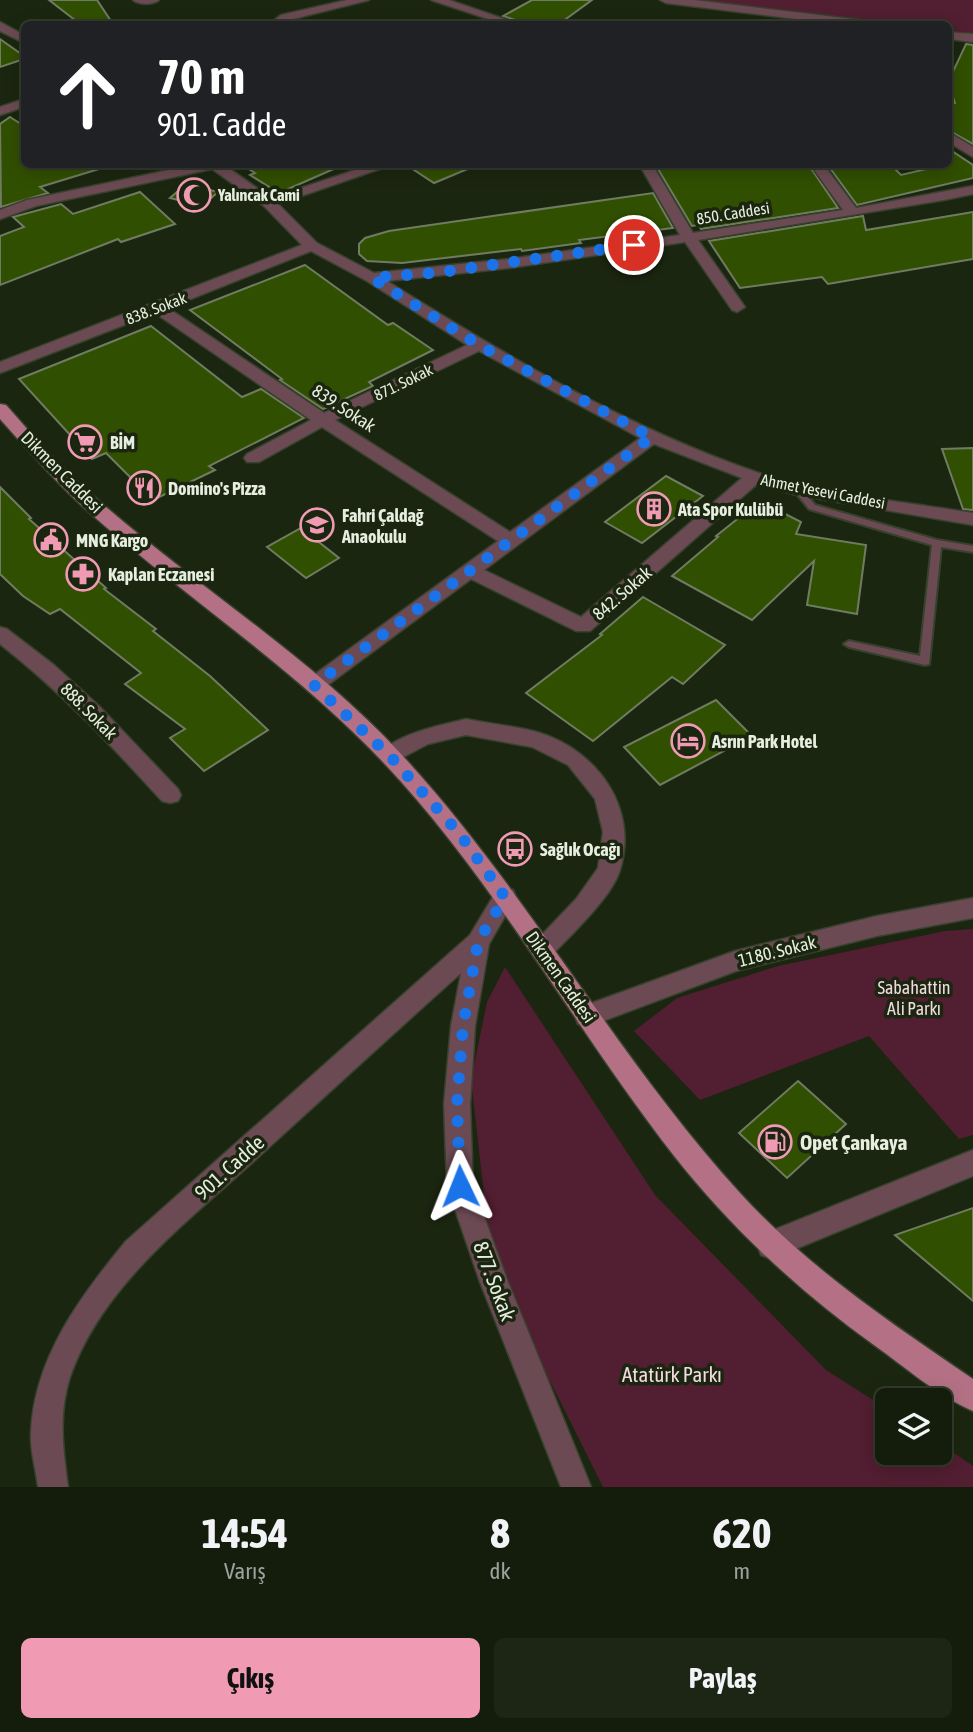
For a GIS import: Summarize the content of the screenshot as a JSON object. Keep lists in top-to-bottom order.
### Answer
{
  "streets": {
    "main road": ["Dikmen Caddesi"],
    "street": [
      "850. Caddesi",
      "838. Sokak",
      "871. Sokak",
      "839. Sokak",
      "Ahmet Yesevi Caddesi",
      "842. Sokak",
      "888. Sokak",
      "1180. Sokak",
      "901. Cadde",
      "877. Sokak"
    ]
  },
  "crossings": [
    ["850. Caddesi", "Ahmet Yesevi Caddesi"],
    ["838. Sokak", "839. Sokak"],
    ["838. Sokak", "Ahmet Yesevi Caddesi"],
    ["871. Sokak", "839. Sokak"],
    ["871. Sokak", "Ahmet Yesevi Caddesi"],
    ["Dikmen Caddesi", "1180. Sokak"],
    ["Dikmen Caddesi", "901. Cadde"],
    ["Ahmet Yesevi Caddesi", "842. Sokak"],
    ["901. Cadde", "877. Sokak"]
  ],
  "parks": ["Sabahattin Ali Parkı", "Atatürk Parkı"],
  "places": {
    "mosque": ["Yalıncak Cami"],
    "supermarket": ["BİM"],
    "restaurant": ["Domino's Pizza"],
    "building": ["Ata Spor Kulübü"],
    "school or university": ["Fahri Çaldağ Anaokulu"],
    "public building": ["MNG Kargo"],
    "pharmacy": ["Kaplan Eczanesi"],
    "hotel": ["Asrın Park Hotel"],
    "bus stop": ["Sağlık Ocağı"],
    "fuel station": ["Opet Çankaya"]
  },
  "page": {
    "turn": ["70 m", "901. Cadde"],
    "eta": [
      "14:54",
      "Varış",
      "8",
      "dk",
      "620",
      "m"
    ],
    "buttons": ["Çıkış", "Paylaş"]
  }
}
